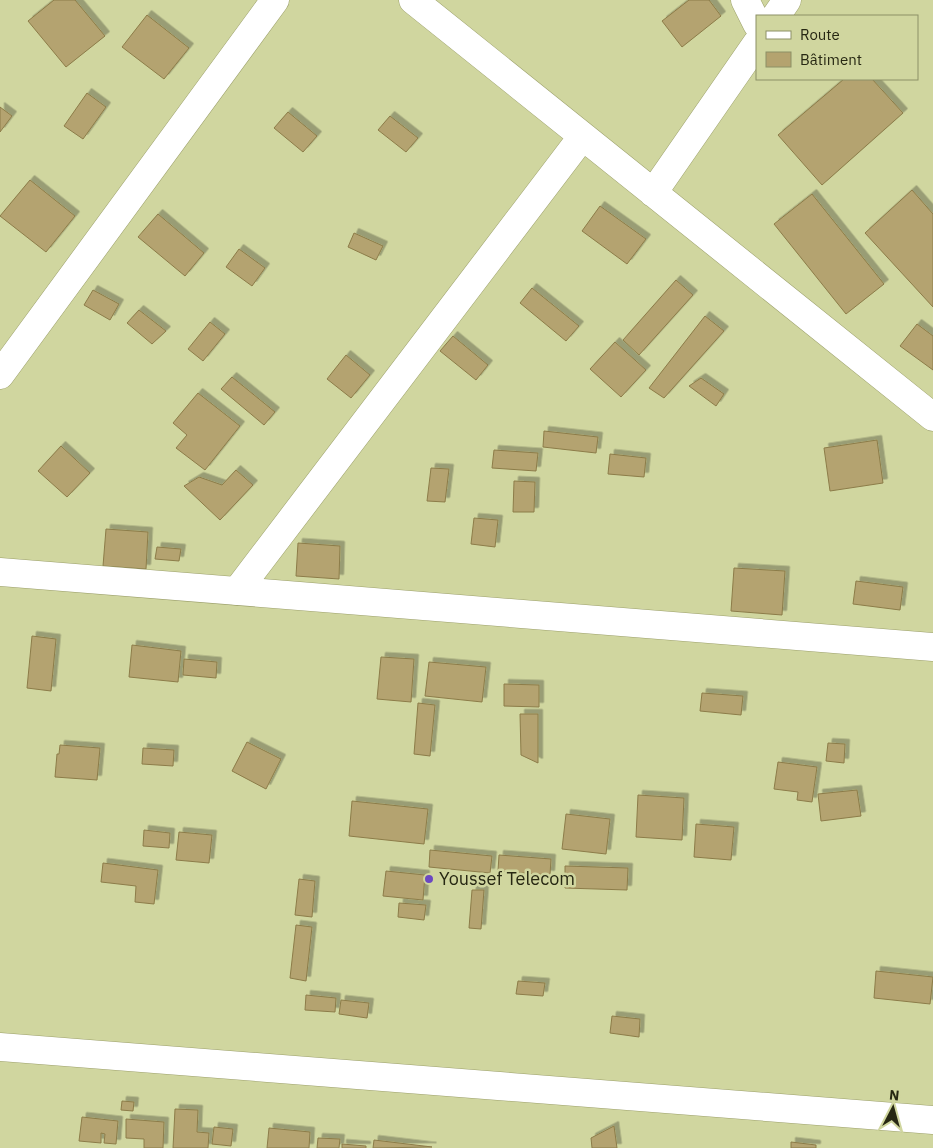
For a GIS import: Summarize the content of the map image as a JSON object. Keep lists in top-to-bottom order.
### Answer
{
  "places": ["Youssef Telecom"],
  "legend": ["Route", "Bâtiment"],
  "north": "top"
}
